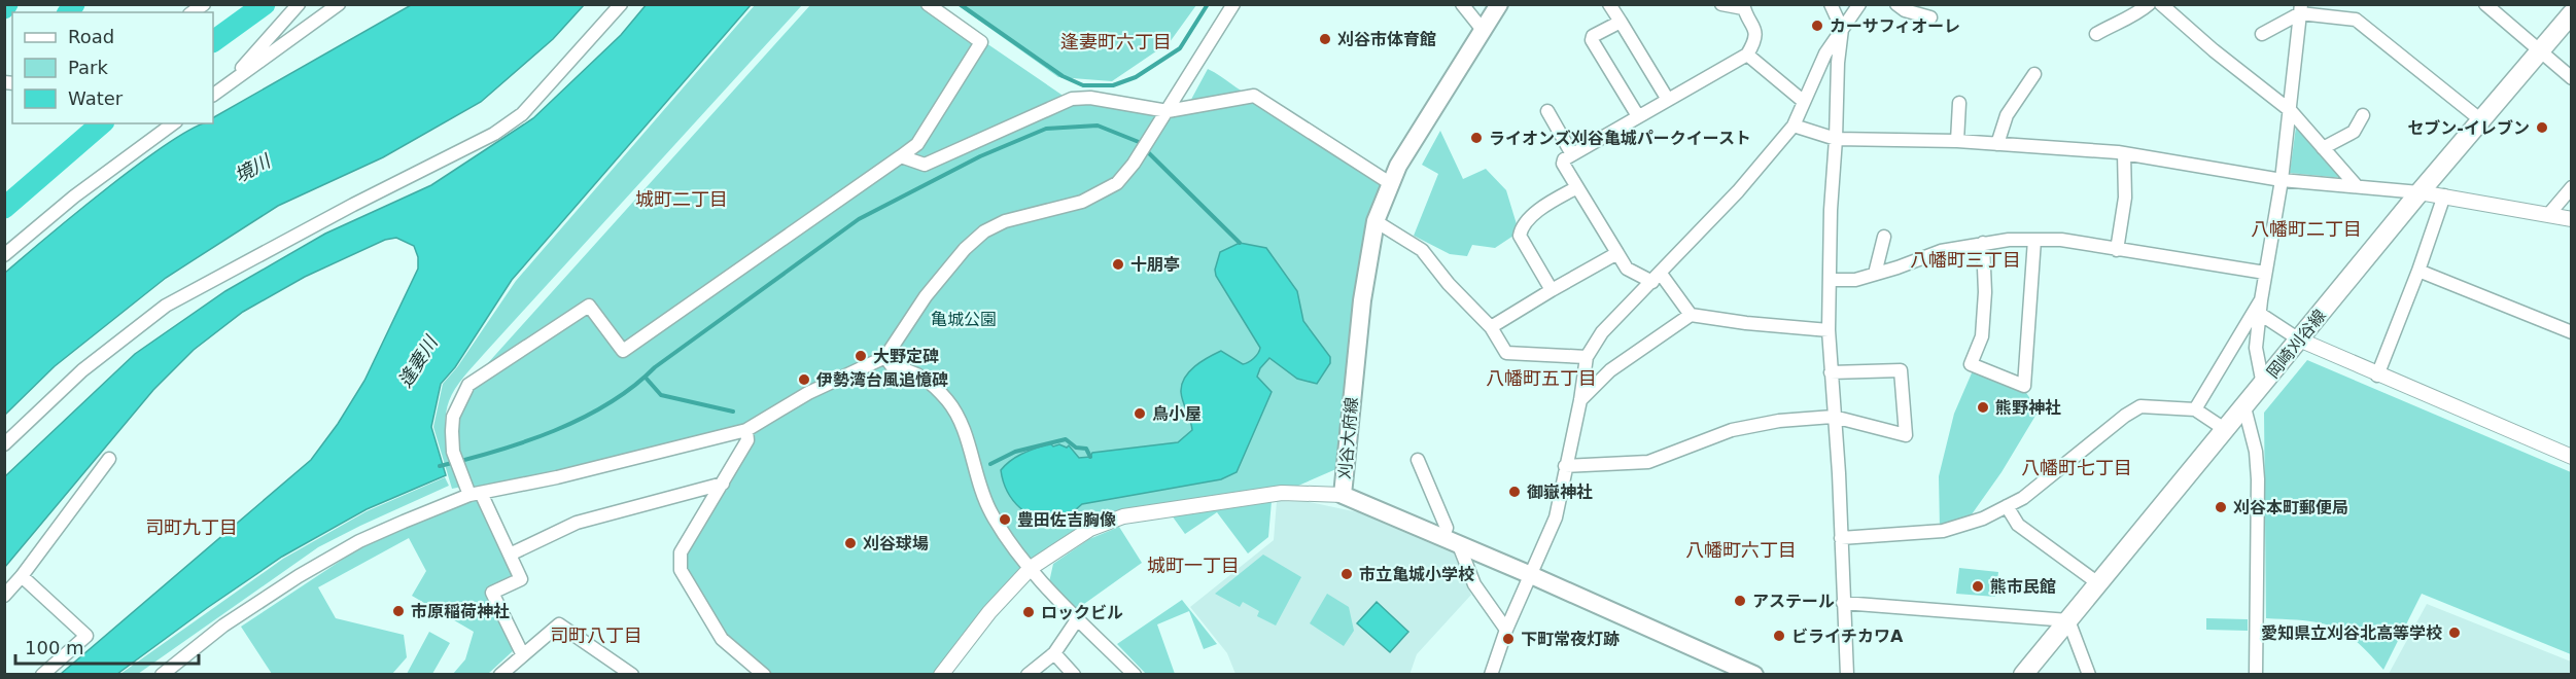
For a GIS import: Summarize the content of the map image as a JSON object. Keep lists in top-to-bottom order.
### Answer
{
  "streets": {
    "main road": ["岡崎刈谷線", "刈谷大府線"]
  },
  "districts": [
    "逢妻町六丁目",
    "城町二丁目",
    "八幡町二丁目",
    "八幡町三丁目",
    "八幡町五丁目",
    "八幡町七丁目",
    "司町九丁目",
    "八幡町六丁目",
    "城町一丁目",
    "司町八丁目"
  ],
  "water": ["境川", "逢妻川"],
  "parks": ["亀城公園"],
  "places": [
    "カーサフィオーレ",
    "刈谷市体育館",
    "セブン-イレブン",
    "ライオンズ刈谷亀城パークイースト",
    "十朋亭",
    "大野定碑",
    "伊勢湾台風追憶碑",
    "熊野神社",
    "鳥小屋",
    "御嶽神社",
    "刈谷本町郵便局",
    "豊田佐吉胸像",
    "刈谷球場",
    "市立亀城小学校",
    "熊市民館",
    "アステール",
    "市原稲荷神社",
    "ロックビル",
    "愛知県立刈谷北高等学校",
    "ビライチカワA",
    "下町常夜灯跡"
  ],
  "legend": ["Road", "Park", "Water"],
  "scale_bar": "100 m"
}
